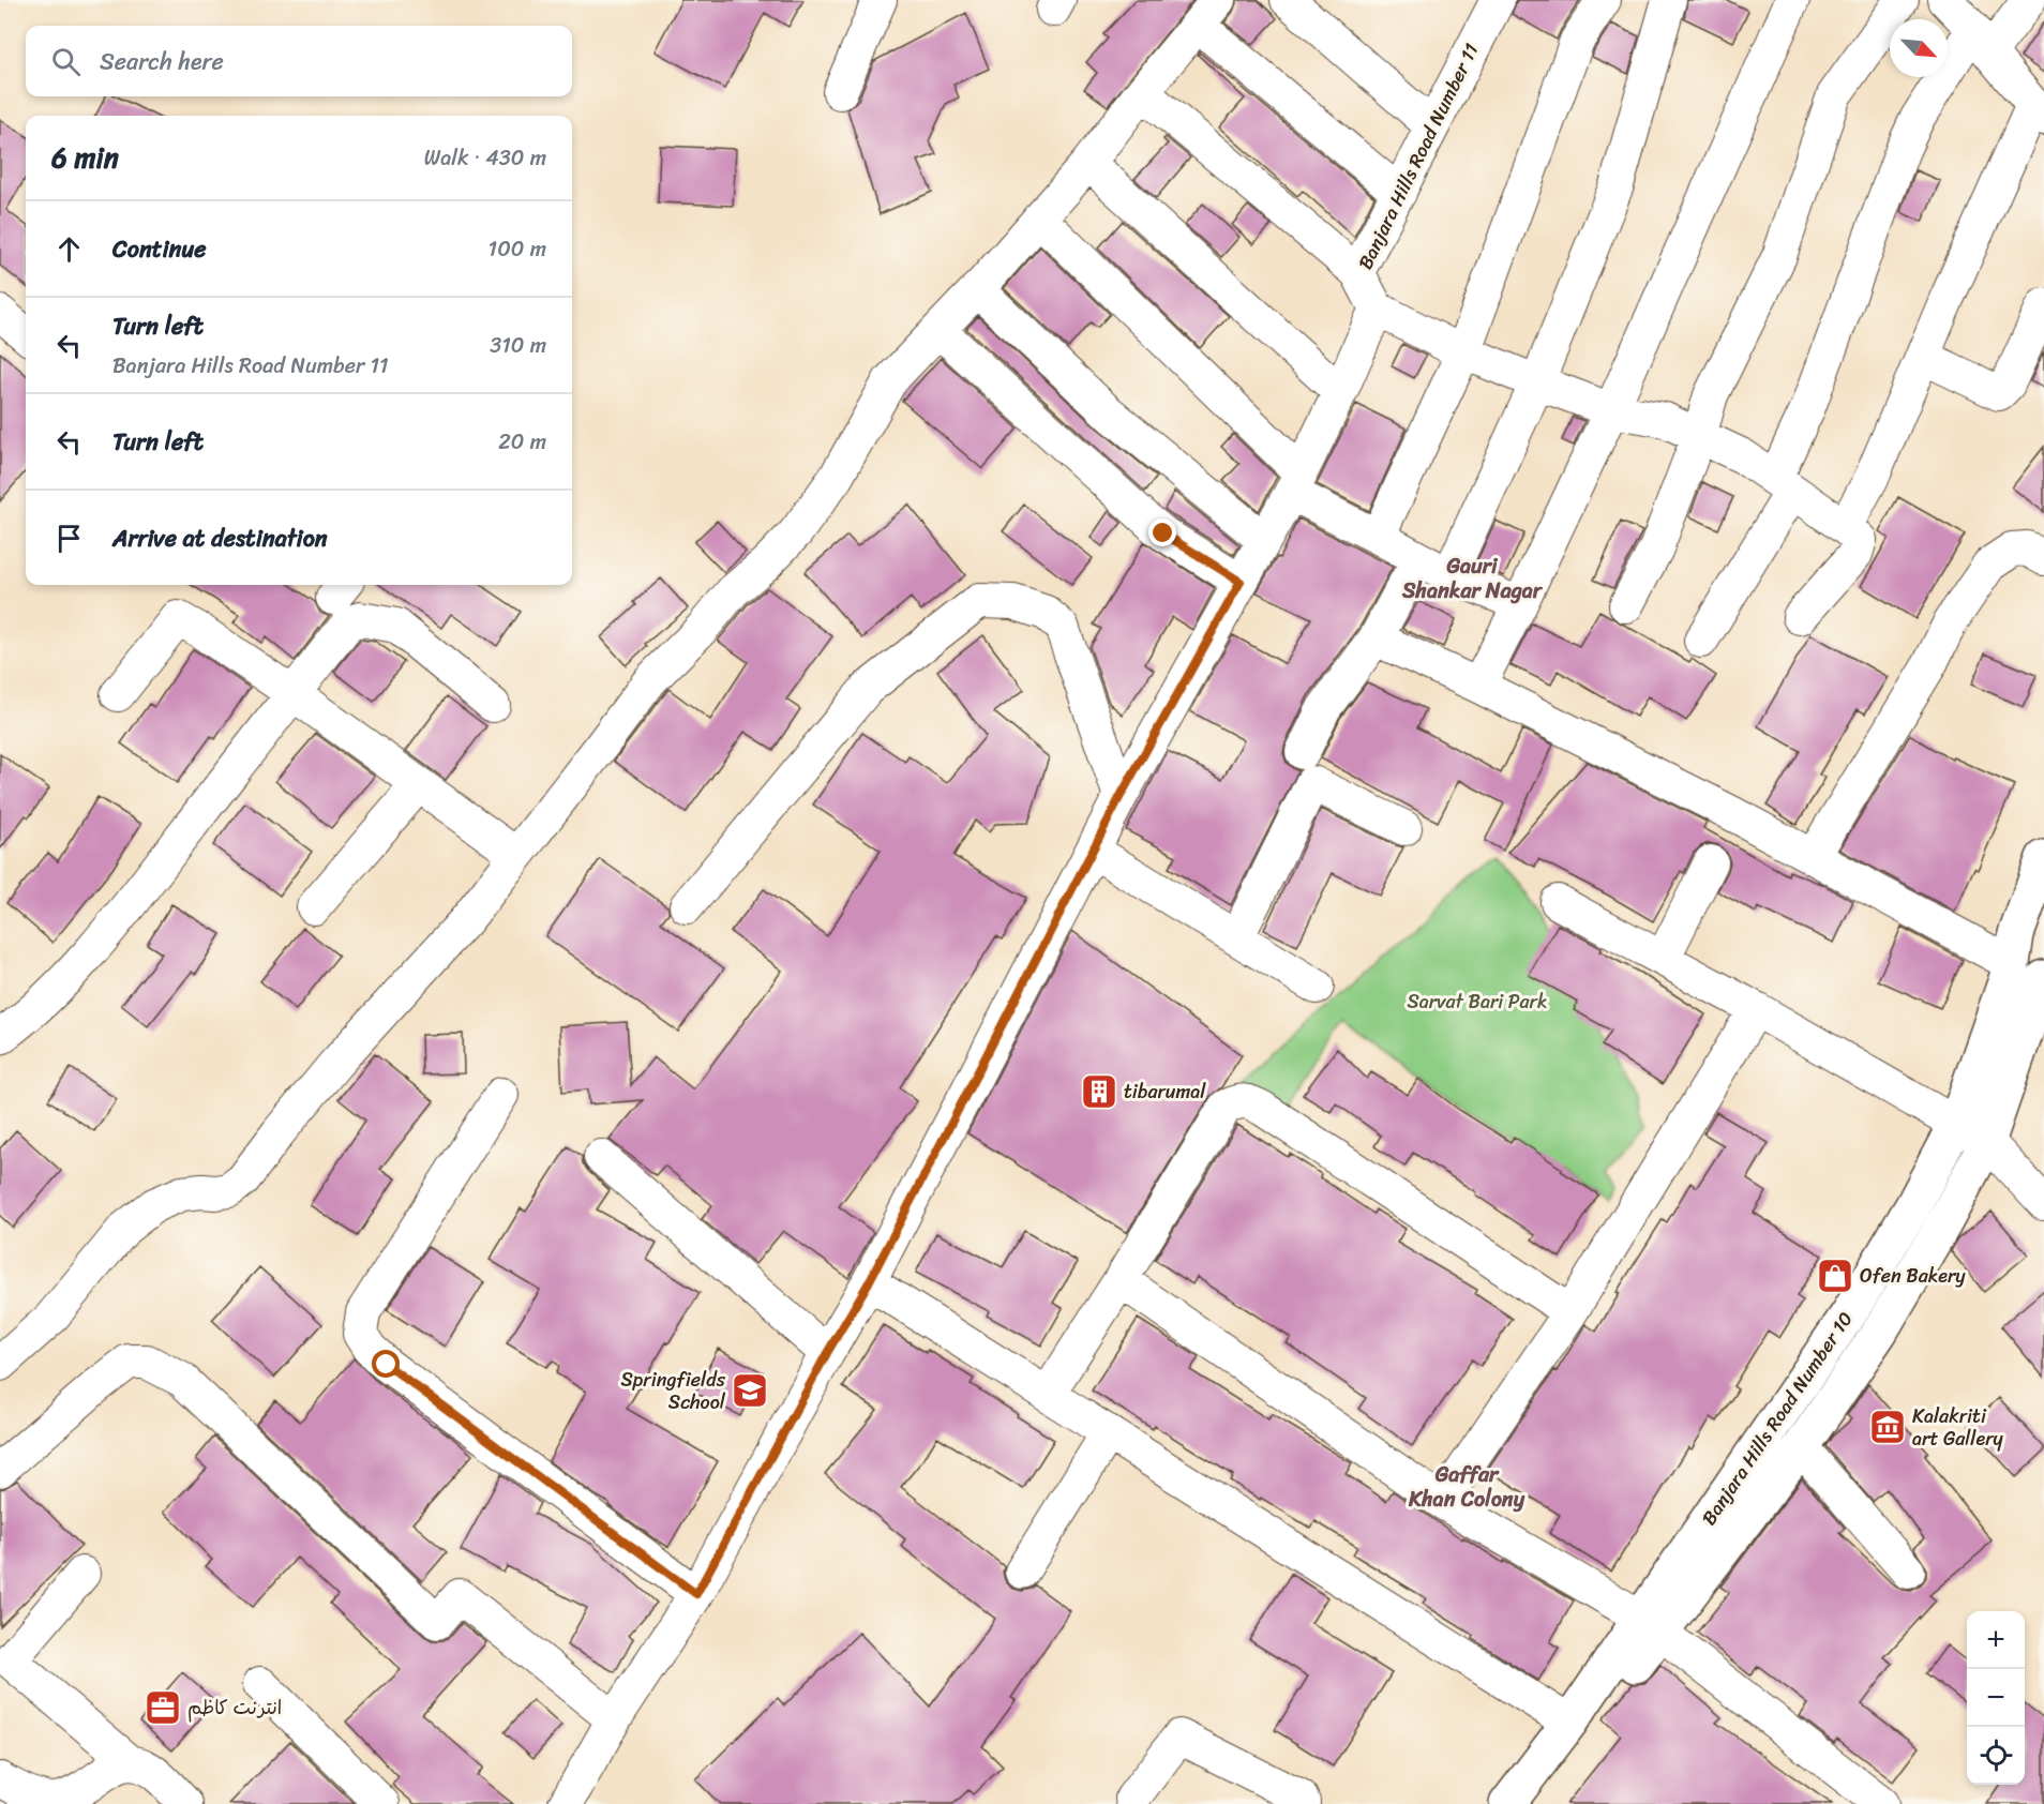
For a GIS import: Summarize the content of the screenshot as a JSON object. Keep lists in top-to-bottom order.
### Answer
{
  "streets": {
    "main road": ["Banjara Hills Road Number 10"],
    "street": ["Banjara Hills Road Number 11"]
  },
  "districts": ["Gauri Shankar Nagar", "Gaffar Khan Colony"],
  "parks": ["Sarvat Bari Park"],
  "places": {
    "building": ["tibarumal"],
    "shop": ["Ofen Bakery"],
    "school or university": ["Springfields School"],
    "museum": ["Kalakriti art Gallery"],
    "office": ["انترنت كاظم"]
  },
  "north": "bottom right",
  "page": {
    "search": "Search here",
    "heading": ["6 min", "Walk · 430 m"],
    "list": [
      ["Continue", "100 m"],
      ["Turn left", "Banjara Hills Road Number 11", "310 m"],
      ["Turn left", "20 m"],
      "Arrive at destination"
    ],
    "map_buttons": ["+", "−"]
  }
}
